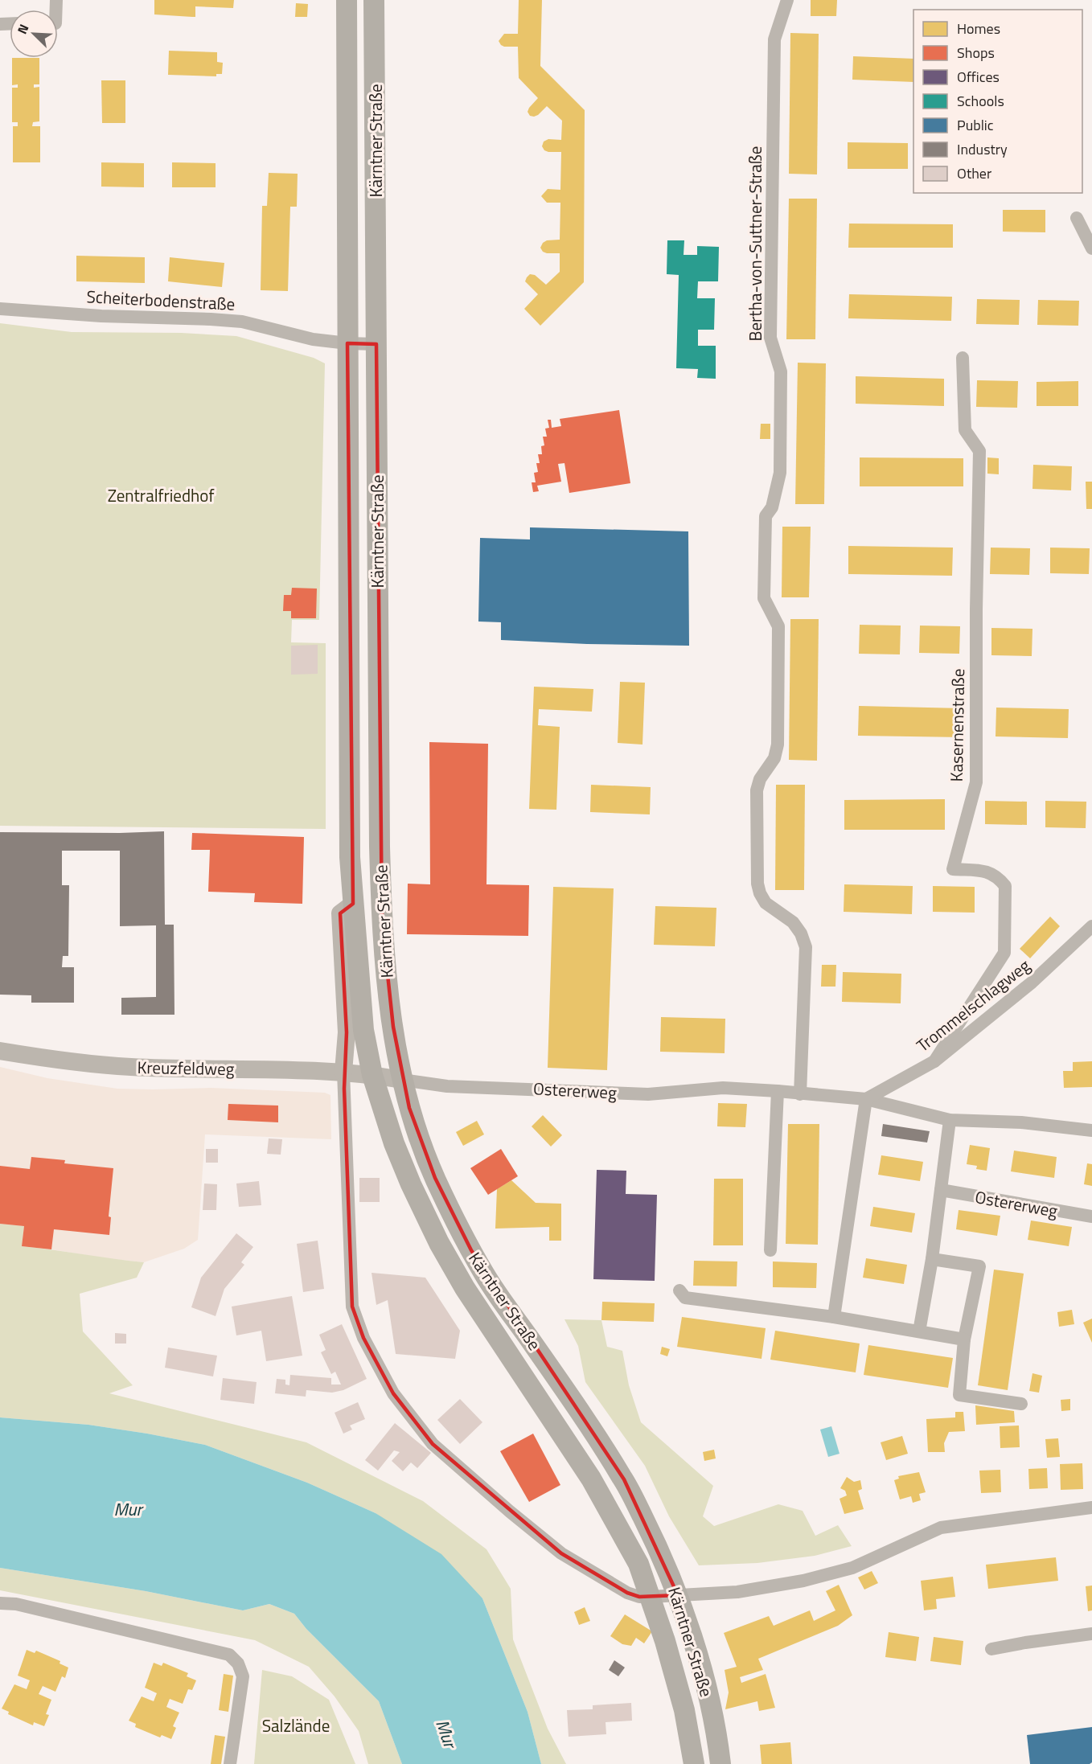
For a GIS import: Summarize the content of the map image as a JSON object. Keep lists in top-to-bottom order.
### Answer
{
  "streets": {
    "main road": ["Kärntner Straße", "Kreuzfeldweg", "Ostererweg"],
    "street": [
      "Bertha-von-Suttner-Straße",
      "Scheiterbodenstraße",
      "Kasernenstraße",
      "Trommelschlagweg"
    ]
  },
  "crossings": [
    ["Kärntner Straße", "Scheiterbodenstraße"],
    ["Kärntner Straße", "Kreuzfeldweg"],
    ["Kärntner Straße", "Ostererweg"],
    ["Bertha-von-Suttner-Straße", "Ostererweg"],
    ["Kasernenstraße", "Trommelschlagweg"],
    ["Trommelschlagweg", "Ostererweg"],
    ["Kreuzfeldweg", "Ostererweg"]
  ],
  "water": ["Mur"],
  "parks": ["Zentralfriedhof", "Salzlände"],
  "legend": [
    "Homes",
    "Shops",
    "Offices",
    "Schools",
    "Public",
    "Industry",
    "Other"
  ],
  "north": "top left"
}
